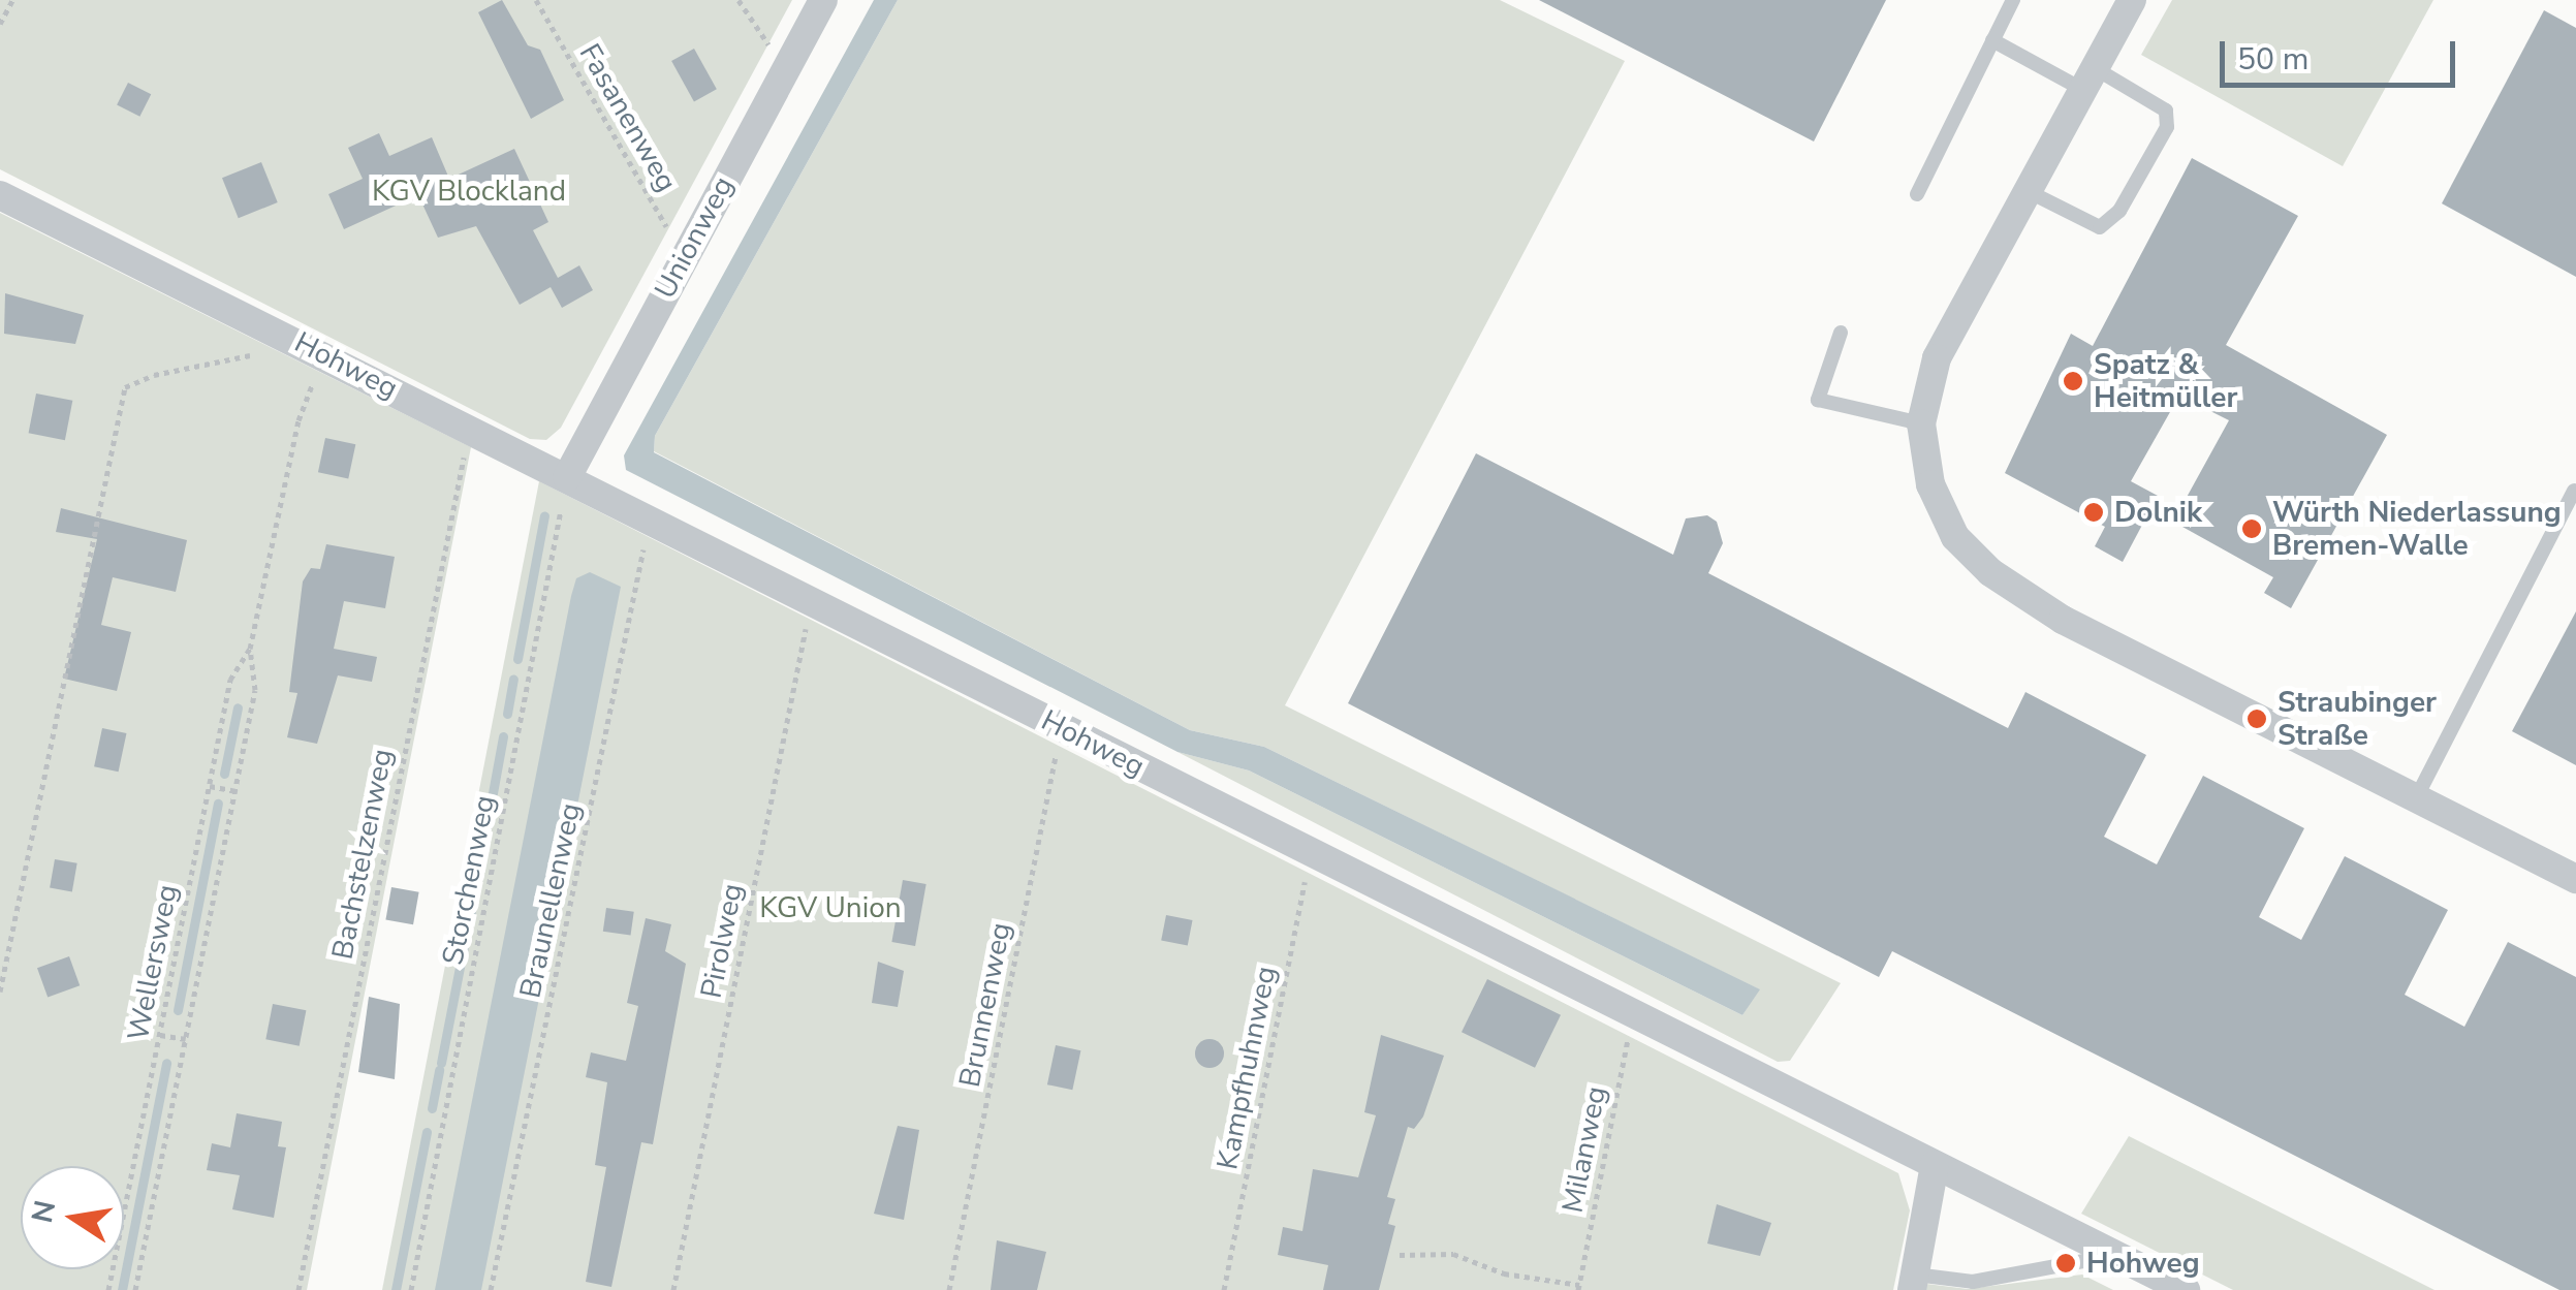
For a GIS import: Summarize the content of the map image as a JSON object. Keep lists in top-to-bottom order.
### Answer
{
  "streets": {
    "street": ["Unionweg", "Hohweg"],
    "path": [
      "Fasanenweg",
      "Bachstelzenweg",
      "Storchenweg",
      "Braunellenweg",
      "Pirolweg",
      "Wellersweg",
      "Brunnenweg",
      "Kampfhuhnweg",
      "Milanweg"
    ]
  },
  "crossings": [
    ["Fasanenweg", "Unionweg"],
    ["Unionweg", "Hohweg"],
    ["Unionweg", "Storchenweg"],
    ["Hohweg", "Bachstelzenweg"],
    ["Hohweg", "Storchenweg"],
    ["Hohweg", "Braunellenweg"],
    ["Hohweg", "Pirolweg"],
    ["Hohweg", "Wellersweg"],
    ["Hohweg", "Brunnenweg"],
    ["Hohweg", "Kampfhuhnweg"],
    ["Hohweg", "Milanweg"]
  ],
  "parks": ["KGV Blockland", "KGV Union"],
  "places": [
    "Spatz & Heitmüller",
    "Dolnik",
    "Würth Niederlassung Bremen-Walle",
    "Straubinger Straße",
    "Hohweg"
  ],
  "scale_bar": "50 m",
  "north": "left"
}
